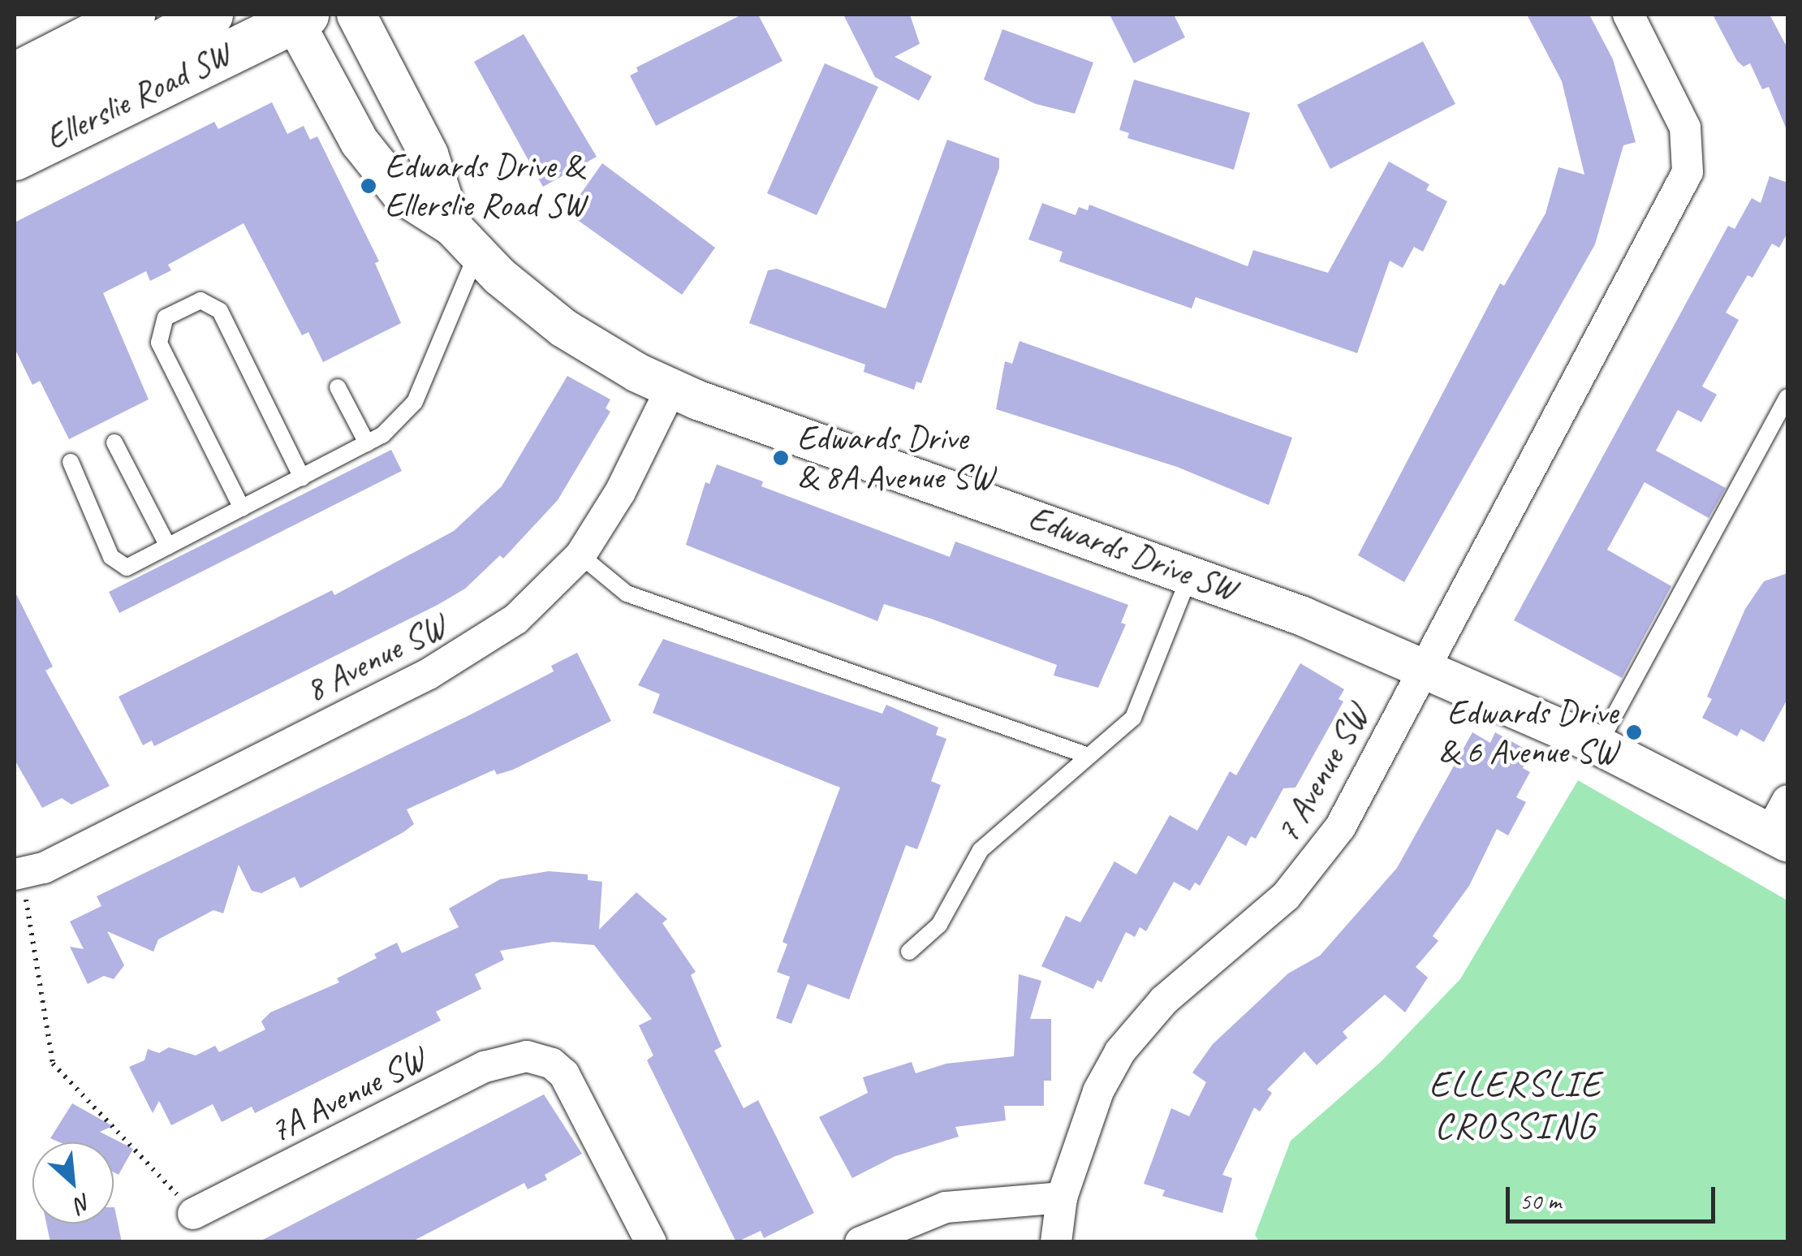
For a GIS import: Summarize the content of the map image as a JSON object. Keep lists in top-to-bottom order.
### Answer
{
  "streets": {
    "main road": ["Ellerslie Road SW"],
    "street": [
      "Edwards Drive SW",
      "8 Avenue SW",
      "7 Avenue SW",
      "7A Avenue SW"
    ]
  },
  "crossings": [
    ["Ellerslie Road SW", "Edwards Drive SW"],
    ["Edwards Drive SW", "8 Avenue SW"],
    ["Edwards Drive SW", "7 Avenue SW"]
  ],
  "districts": ["ELLERSLIE CROSSING"],
  "places": ["Edwards Drive & Ellerslie Road SW", "Edwards Drive & 8A Avenue SW", "Edwards Drive & 6 Avenue SW"],
  "scale_bar": "50 m",
  "north": "bottom right"
}
